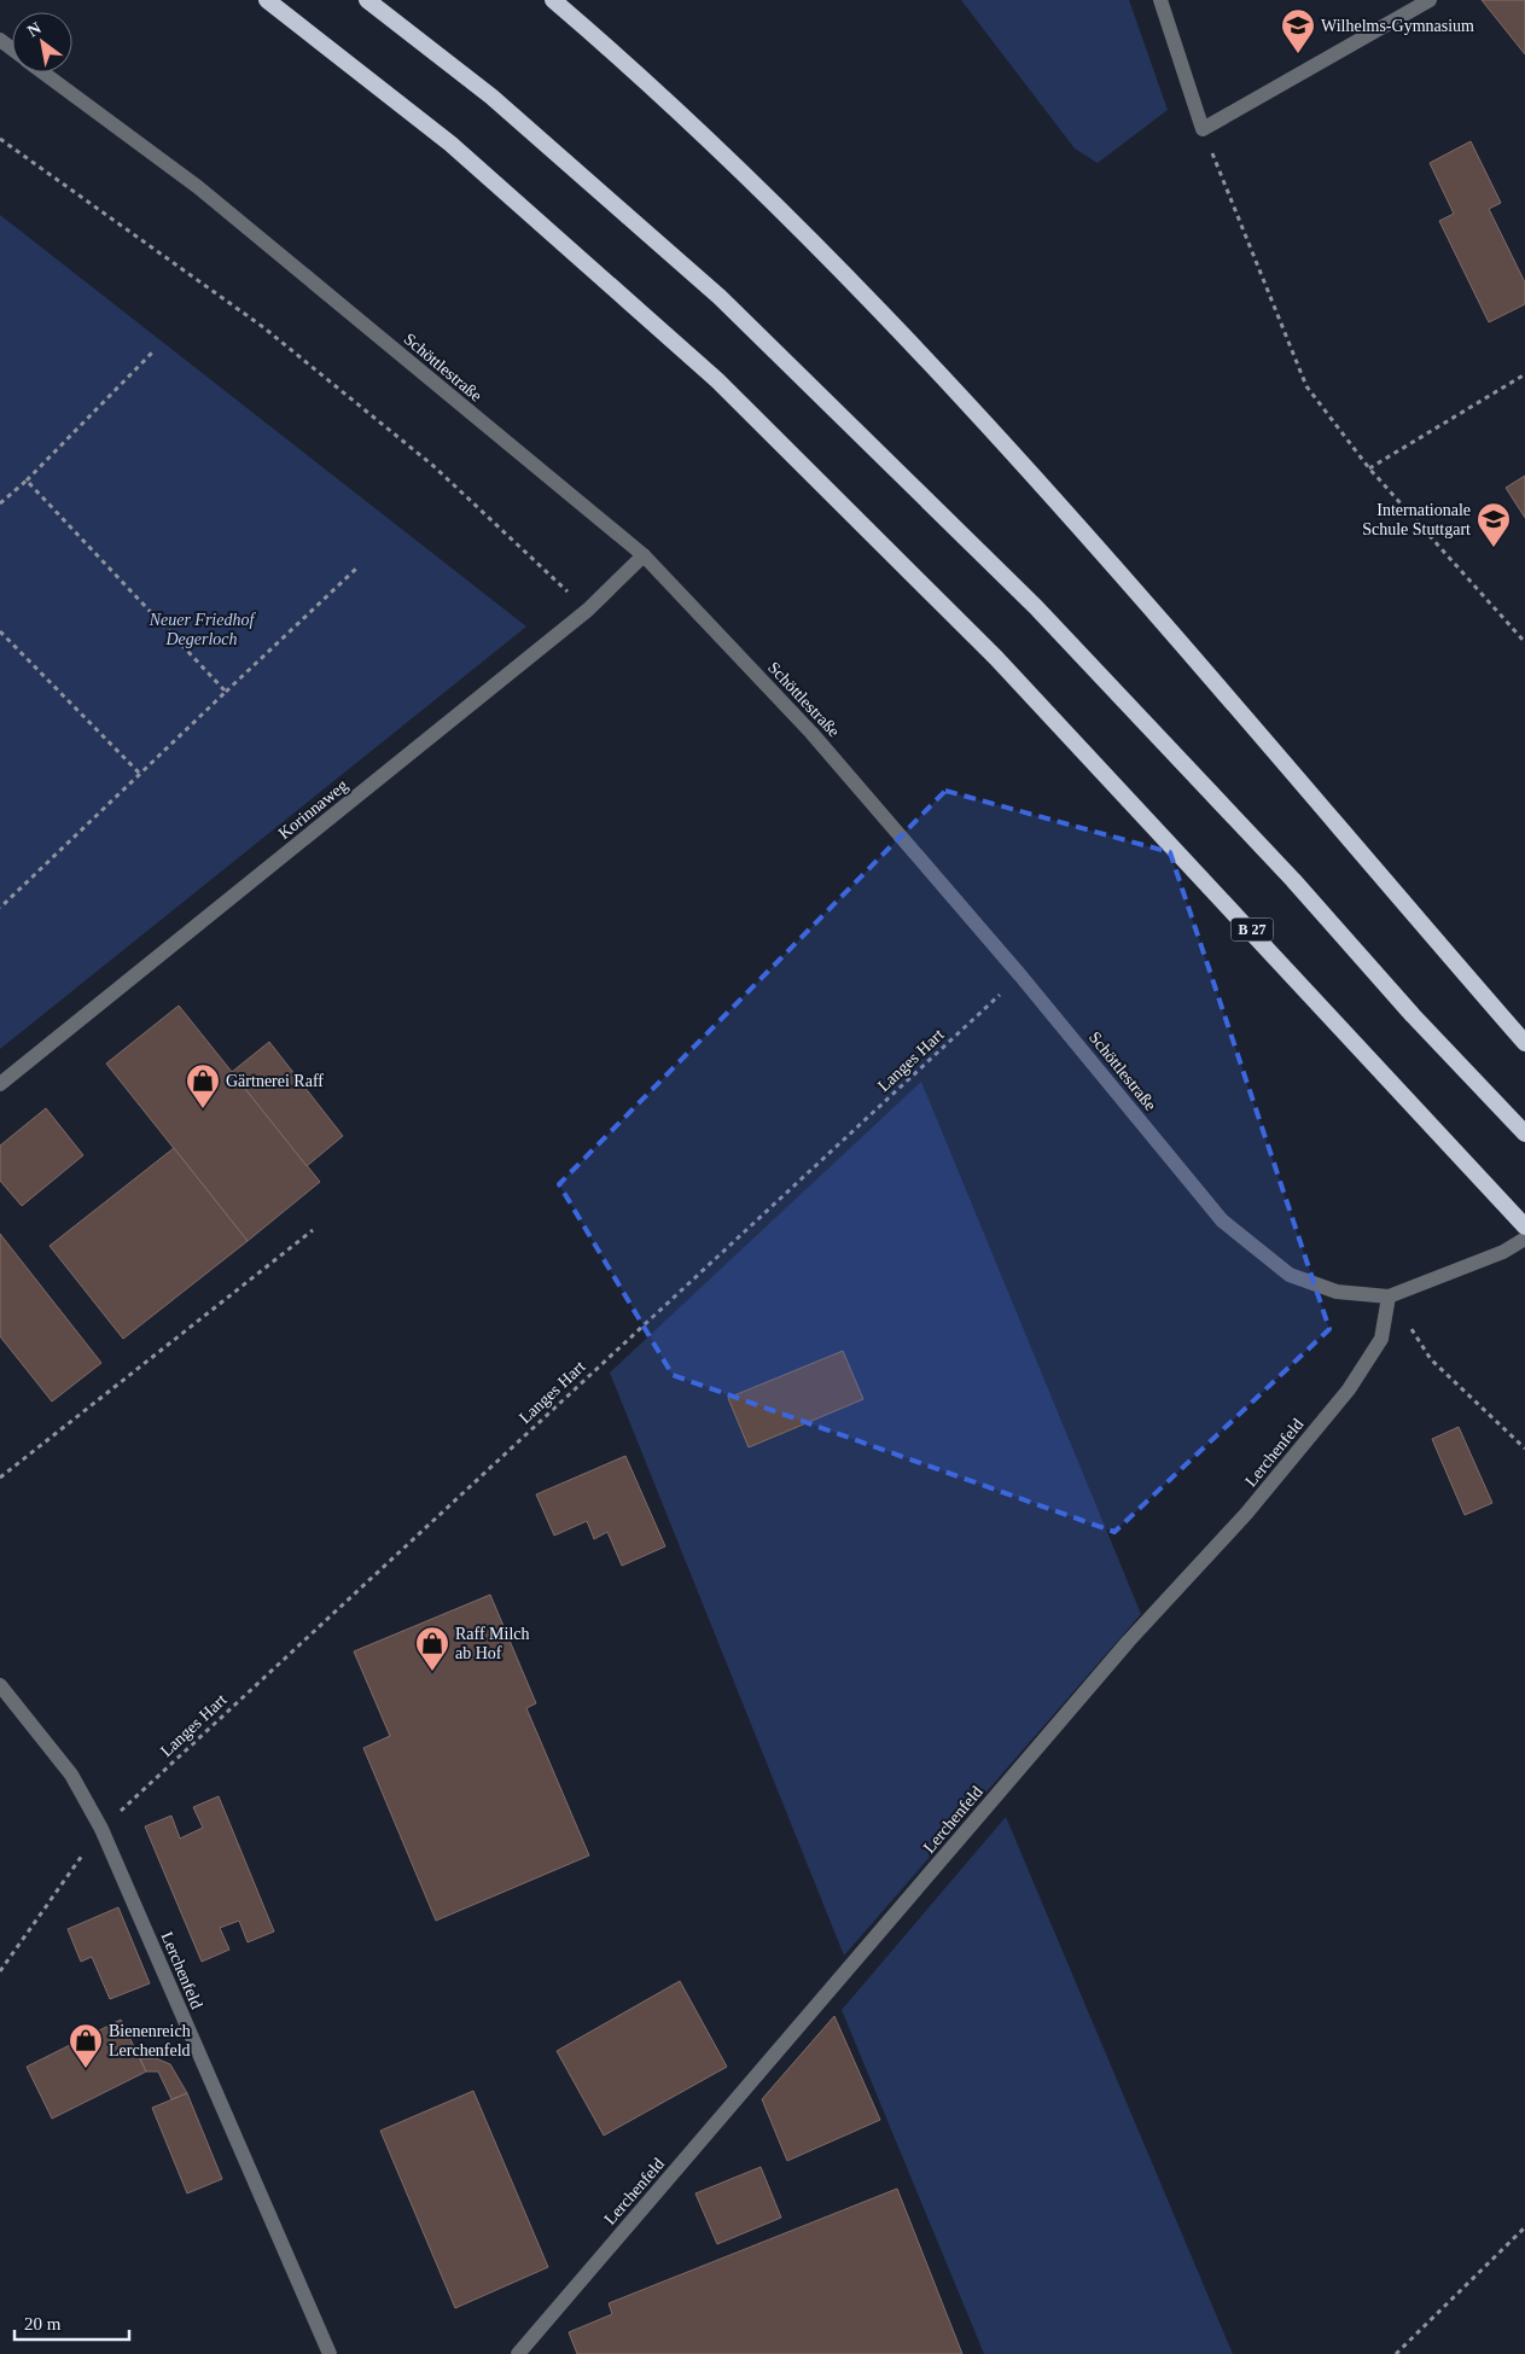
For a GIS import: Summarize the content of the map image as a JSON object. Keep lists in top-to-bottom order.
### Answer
{
  "streets": {
    "highway": ["B 27"],
    "street": ["Schöttlestraße", "Korinnaweg", "Lerchenfeld"],
    "path": ["Langes Hart"]
  },
  "crossings": [
    ["Schöttlestraße", "Korinnaweg"],
    ["Schöttlestraße", "Langes Hart"],
    ["Schöttlestraße", "Lerchenfeld"],
    ["Langes Hart", "Lerchenfeld"]
  ],
  "parks": ["Neuer Friedhof Degerloch"],
  "places": {
    "school or university": ["Wilhelms-Gymnasium", "Internationale Schule Stuttgart"],
    "shop": ["Gärtnerei Raff", "Raff Milch ab Hof", "Bienenreich Lerchenfeld"]
  },
  "scale_bar": "20 m",
  "north": "top left"
}
